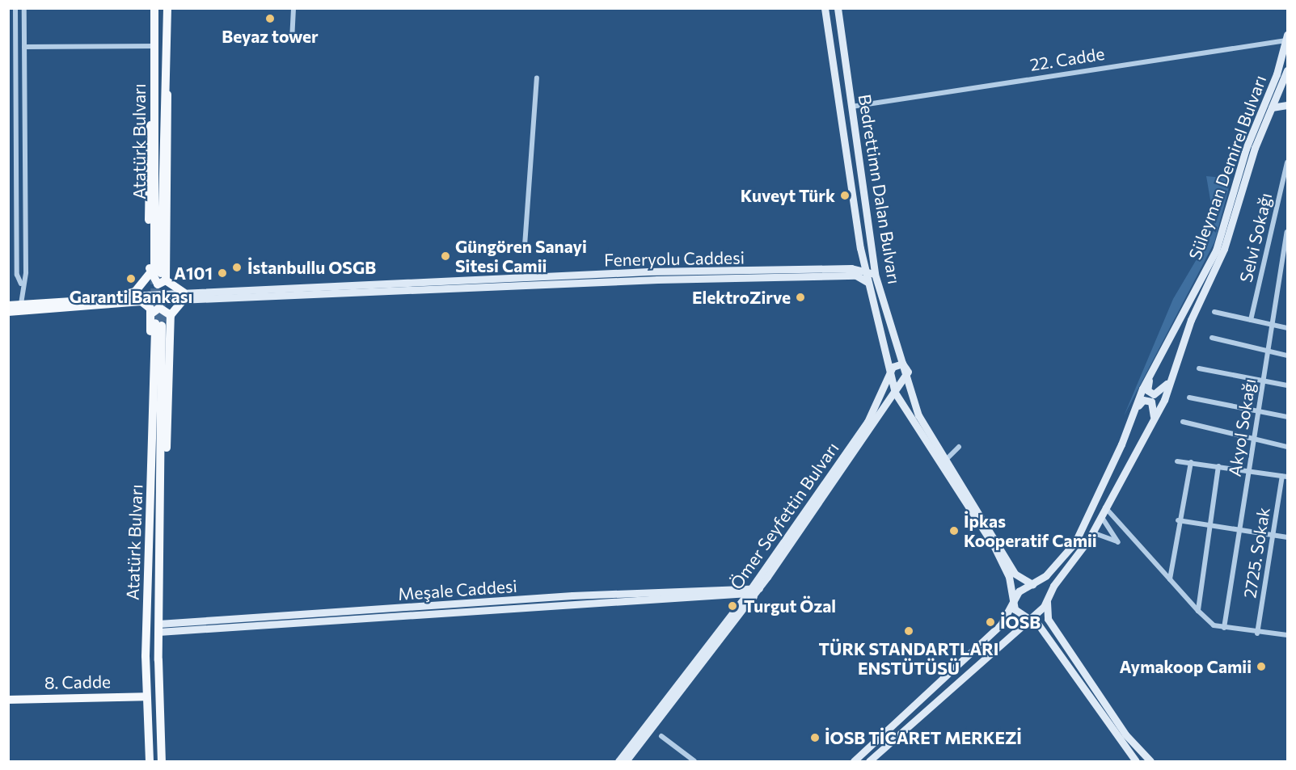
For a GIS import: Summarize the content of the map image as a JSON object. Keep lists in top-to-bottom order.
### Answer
{
  "streets": {
    "main road": [
      "Atatürk Bulvarı",
      "Süleyman Demirel Bulvarı",
      "Bedrettimn Dalan Bulvarı",
      "Feneryolu Caddesi",
      "Ömer Seyfettin Bulvarı",
      "Meşale Caddesi",
      "8. Cadde"
    ],
    "street": [
      "22. Cadde",
      "Selvi Sokağı",
      "Akyol Sokağı",
      "2725. Sokak"
    ]
  },
  "crossings": [
    ["22. Cadde", "Süleyman Demirel Bulvarı"],
    ["22. Cadde", "Bedrettimn Dalan Bulvarı"],
    ["Atatürk Bulvarı", "Meşale Caddesi"],
    ["Atatürk Bulvarı", "8. Cadde"],
    ["Süleyman Demirel Bulvarı", "Bedrettimn Dalan Bulvarı"],
    ["Bedrettimn Dalan Bulvarı", "Feneryolu Caddesi"],
    ["Bedrettimn Dalan Bulvarı", "Ömer Seyfettin Bulvarı"],
    ["Ömer Seyfettin Bulvarı", "Meşale Caddesi"]
  ],
  "places": [
    "Beyaz tower",
    "Kuveyt Türk",
    "Güngören Sanayi Sitesi Camii",
    "İstanbullu OSGB",
    "A101",
    "Garanti Bankası",
    "ElektroZirve",
    "İpkas Kooperatif Camii",
    "Turgut Özal",
    "İOSB",
    "TÜRK STANDARTLARI ENSTÜTÜSÜ",
    "Aymakoop Camii",
    "İOSB TİCARET MERKEZİ"
  ]
}
